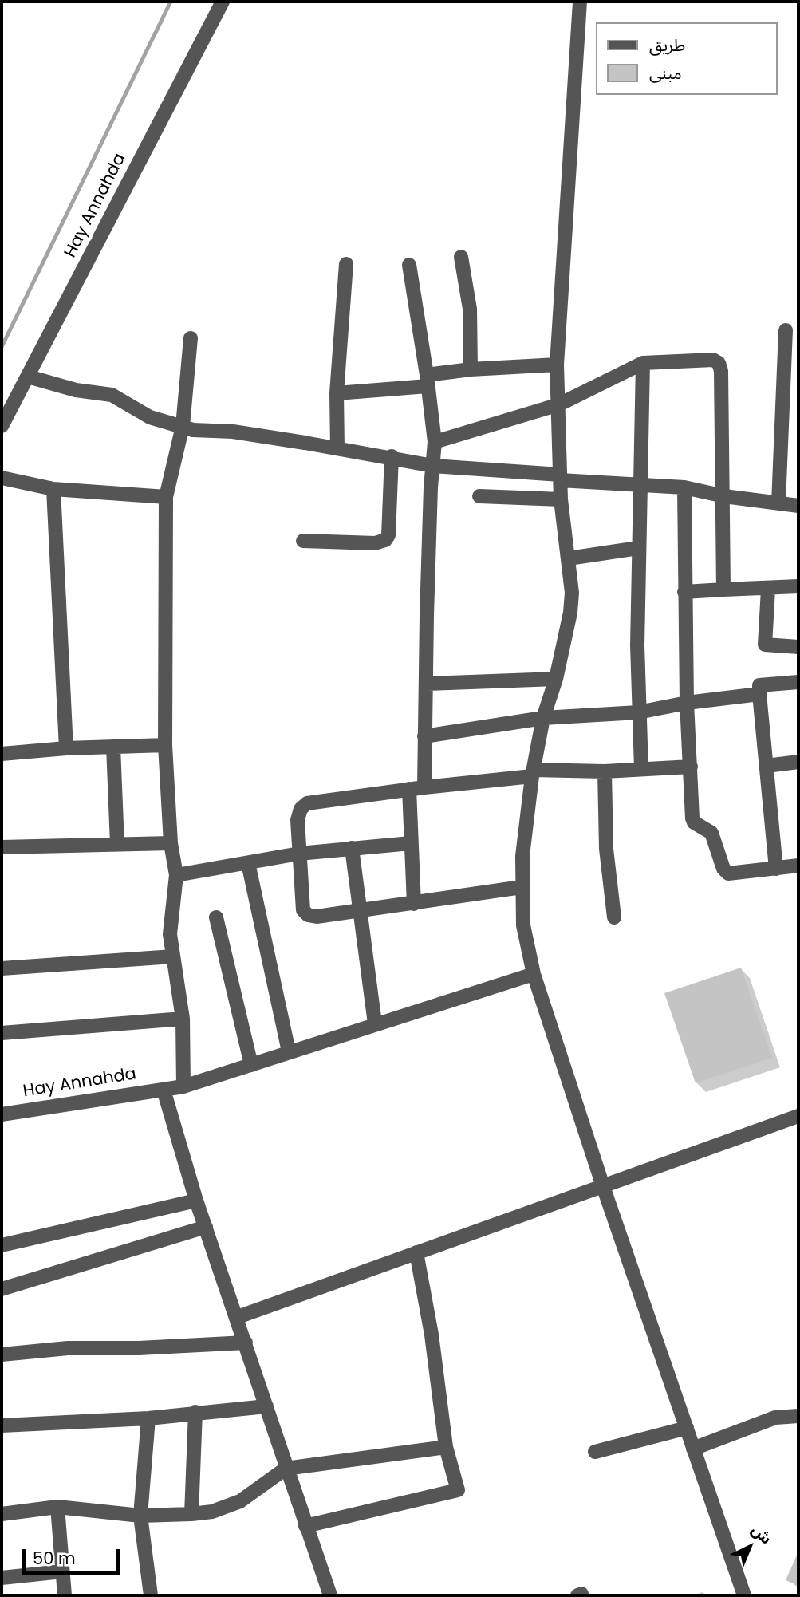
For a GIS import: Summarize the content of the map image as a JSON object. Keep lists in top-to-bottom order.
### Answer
{
  "streets": {
    "street": ["Hay Annahda"]
  },
  "legend": ["طريق", "مبنى"],
  "scale_bar": "50 m",
  "north": "top right"
}
